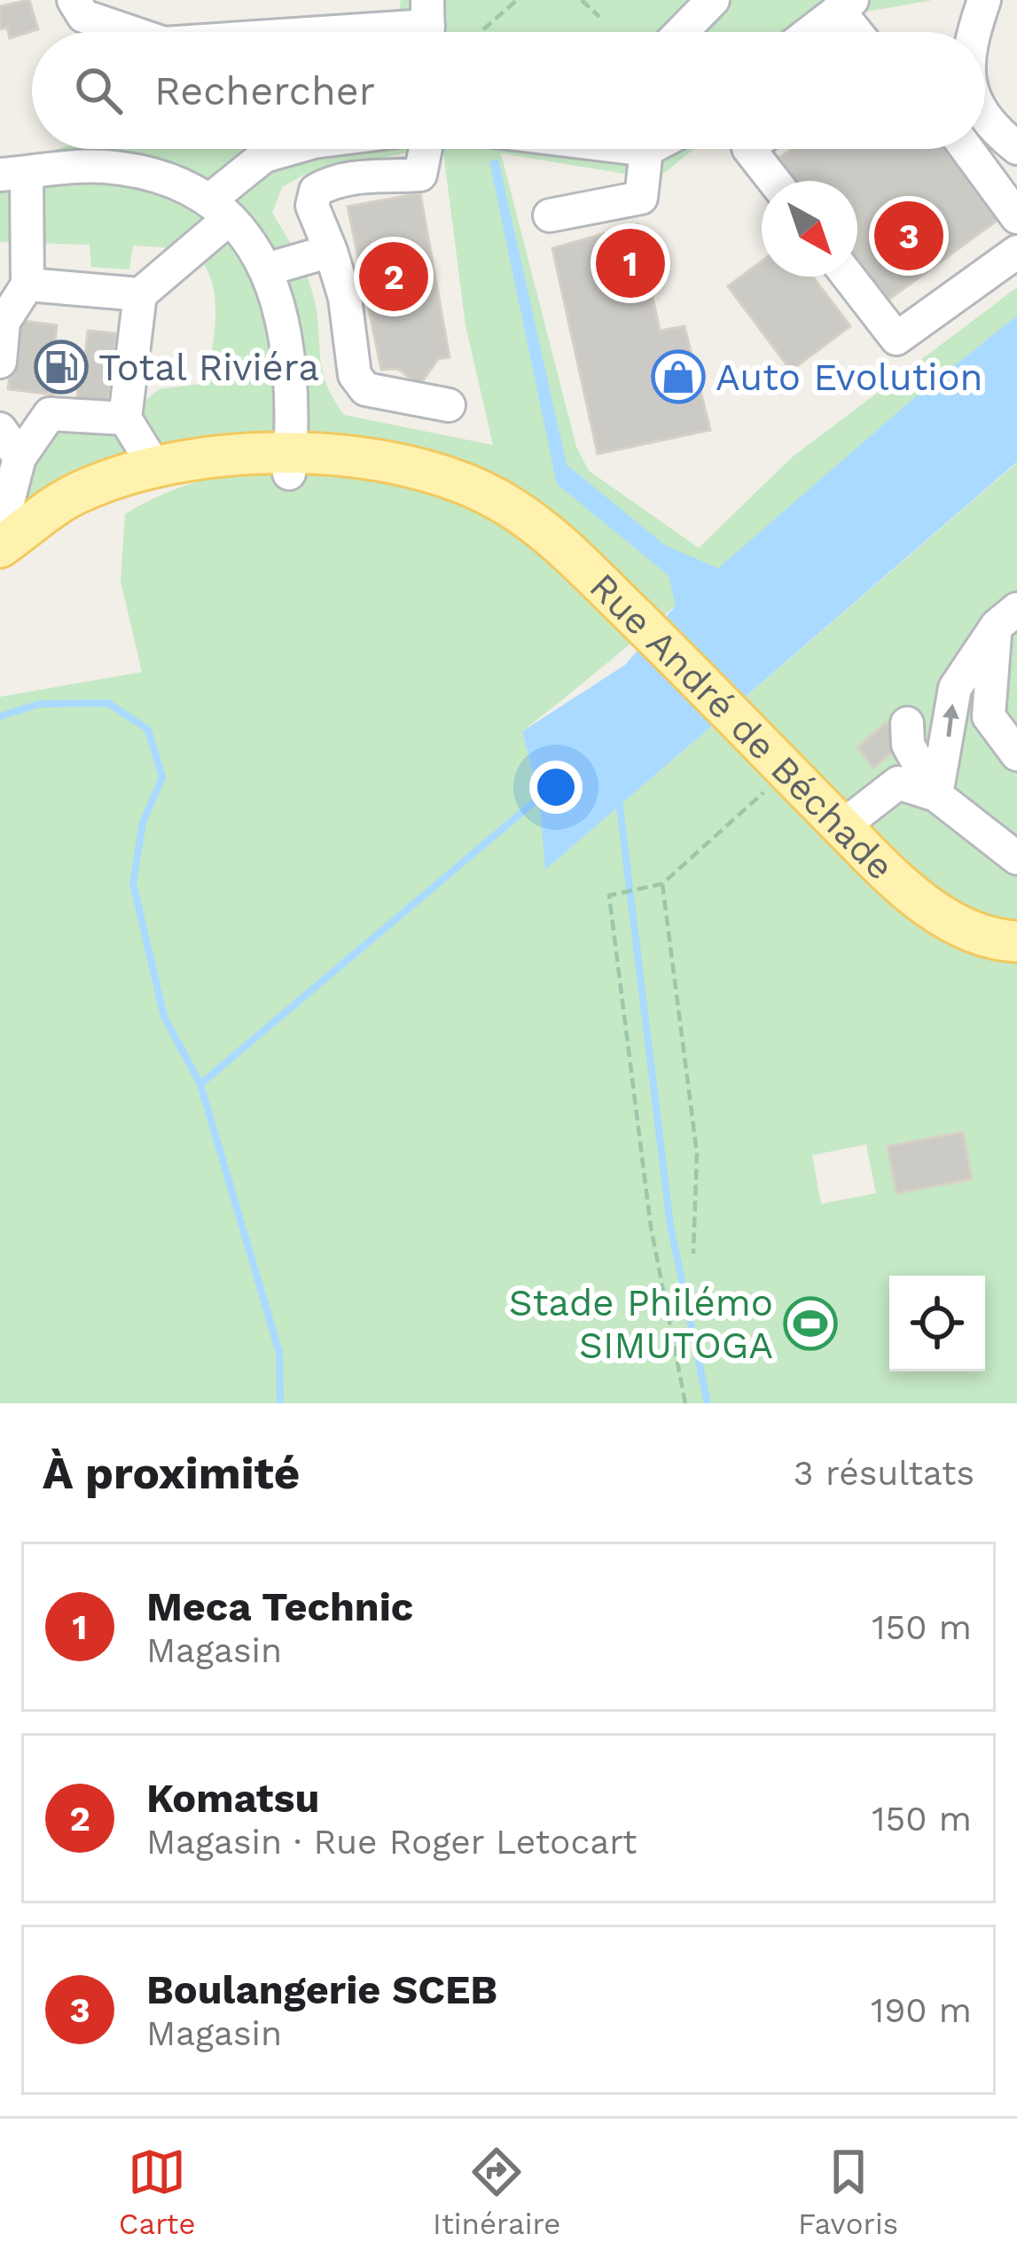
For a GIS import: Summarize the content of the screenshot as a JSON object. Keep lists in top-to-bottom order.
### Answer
{
  "streets": {
    "main road": ["Rue André de Béchade"]
  },
  "places": {
    "fuel station": ["Total Riviéra"],
    "shop": ["Auto Evolution"],
    "sports": ["Stade Philémo SIMUTOGA"]
  },
  "north": "bottom right",
  "page": {
    "search": "Rechercher",
    "pins": ["3", "1", "2"],
    "heading": ["À proximité", "3 résultats"],
    "list": [
      {
        "mark": "1",
        "name": "Meca Technic",
        "note": "Magasin",
        "value": "150 m"
      },
      {
        "mark": "2",
        "name": "Komatsu",
        "note": "Magasin · Rue Roger Letocart",
        "value": "150 m"
      },
      {
        "mark": "3",
        "name": "Boulangerie SCEB",
        "note": "Magasin",
        "value": "190 m"
      }
    ],
    "nav": ["Carte", "Itinéraire", "Favoris"]
  }
}
